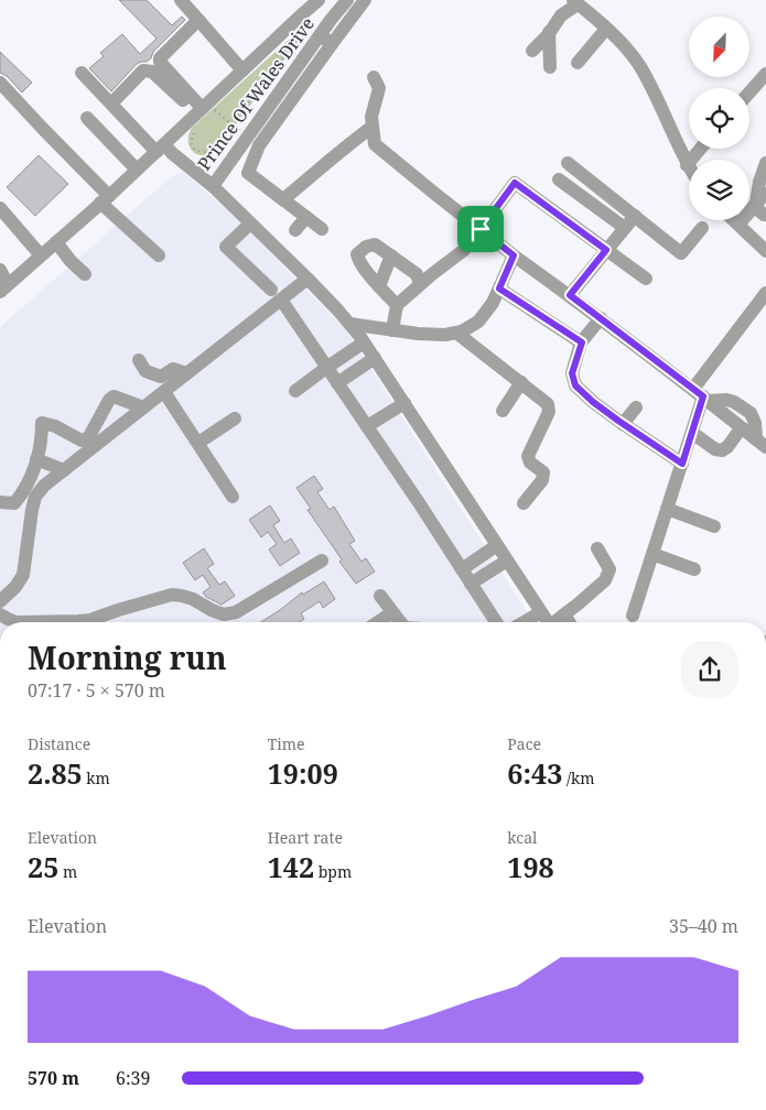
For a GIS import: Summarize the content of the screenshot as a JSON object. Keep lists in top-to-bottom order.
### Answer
{
  "streets": {
    "street": ["Prince Of Wales Drive"]
  },
  "north": "bottom left",
  "page": {
    "heading": ["Morning run", "07:17 · 5 × 570 m"],
    "stats": [
      ["Distance", "2.85 km"],
      ["Time", "19:09"],
      ["Pace", "6:43 /km"],
      ["Elevation", "25 m"],
      ["Heart rate", "142 bpm"],
      ["kcal", "198"]
    ],
    "chart": ["Elevation", "35–40 m"],
    "list": [
      {
        "name": "570 m",
        "note": "6:39"
      }
    ]
  }
}
